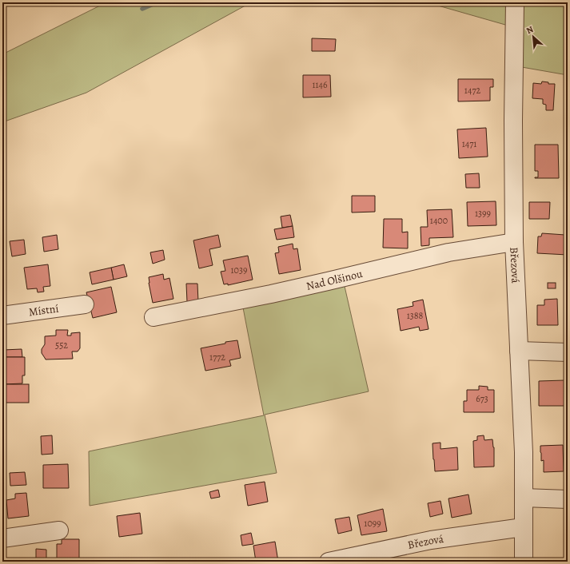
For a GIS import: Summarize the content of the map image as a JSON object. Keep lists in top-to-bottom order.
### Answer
{
  "streets": {
    "street": ["Březová", "Nad Olšinou", "Místní"]
  },
  "crossings": [
    ["Březová", "Nad Olšinou"]
  ],
  "house_numbers": [
    "1146",
    "1472",
    "1471",
    "1399",
    "1400",
    "1039",
    "1388",
    "552",
    "1772",
    "673",
    "1099"
  ],
  "north": "top left"
}
